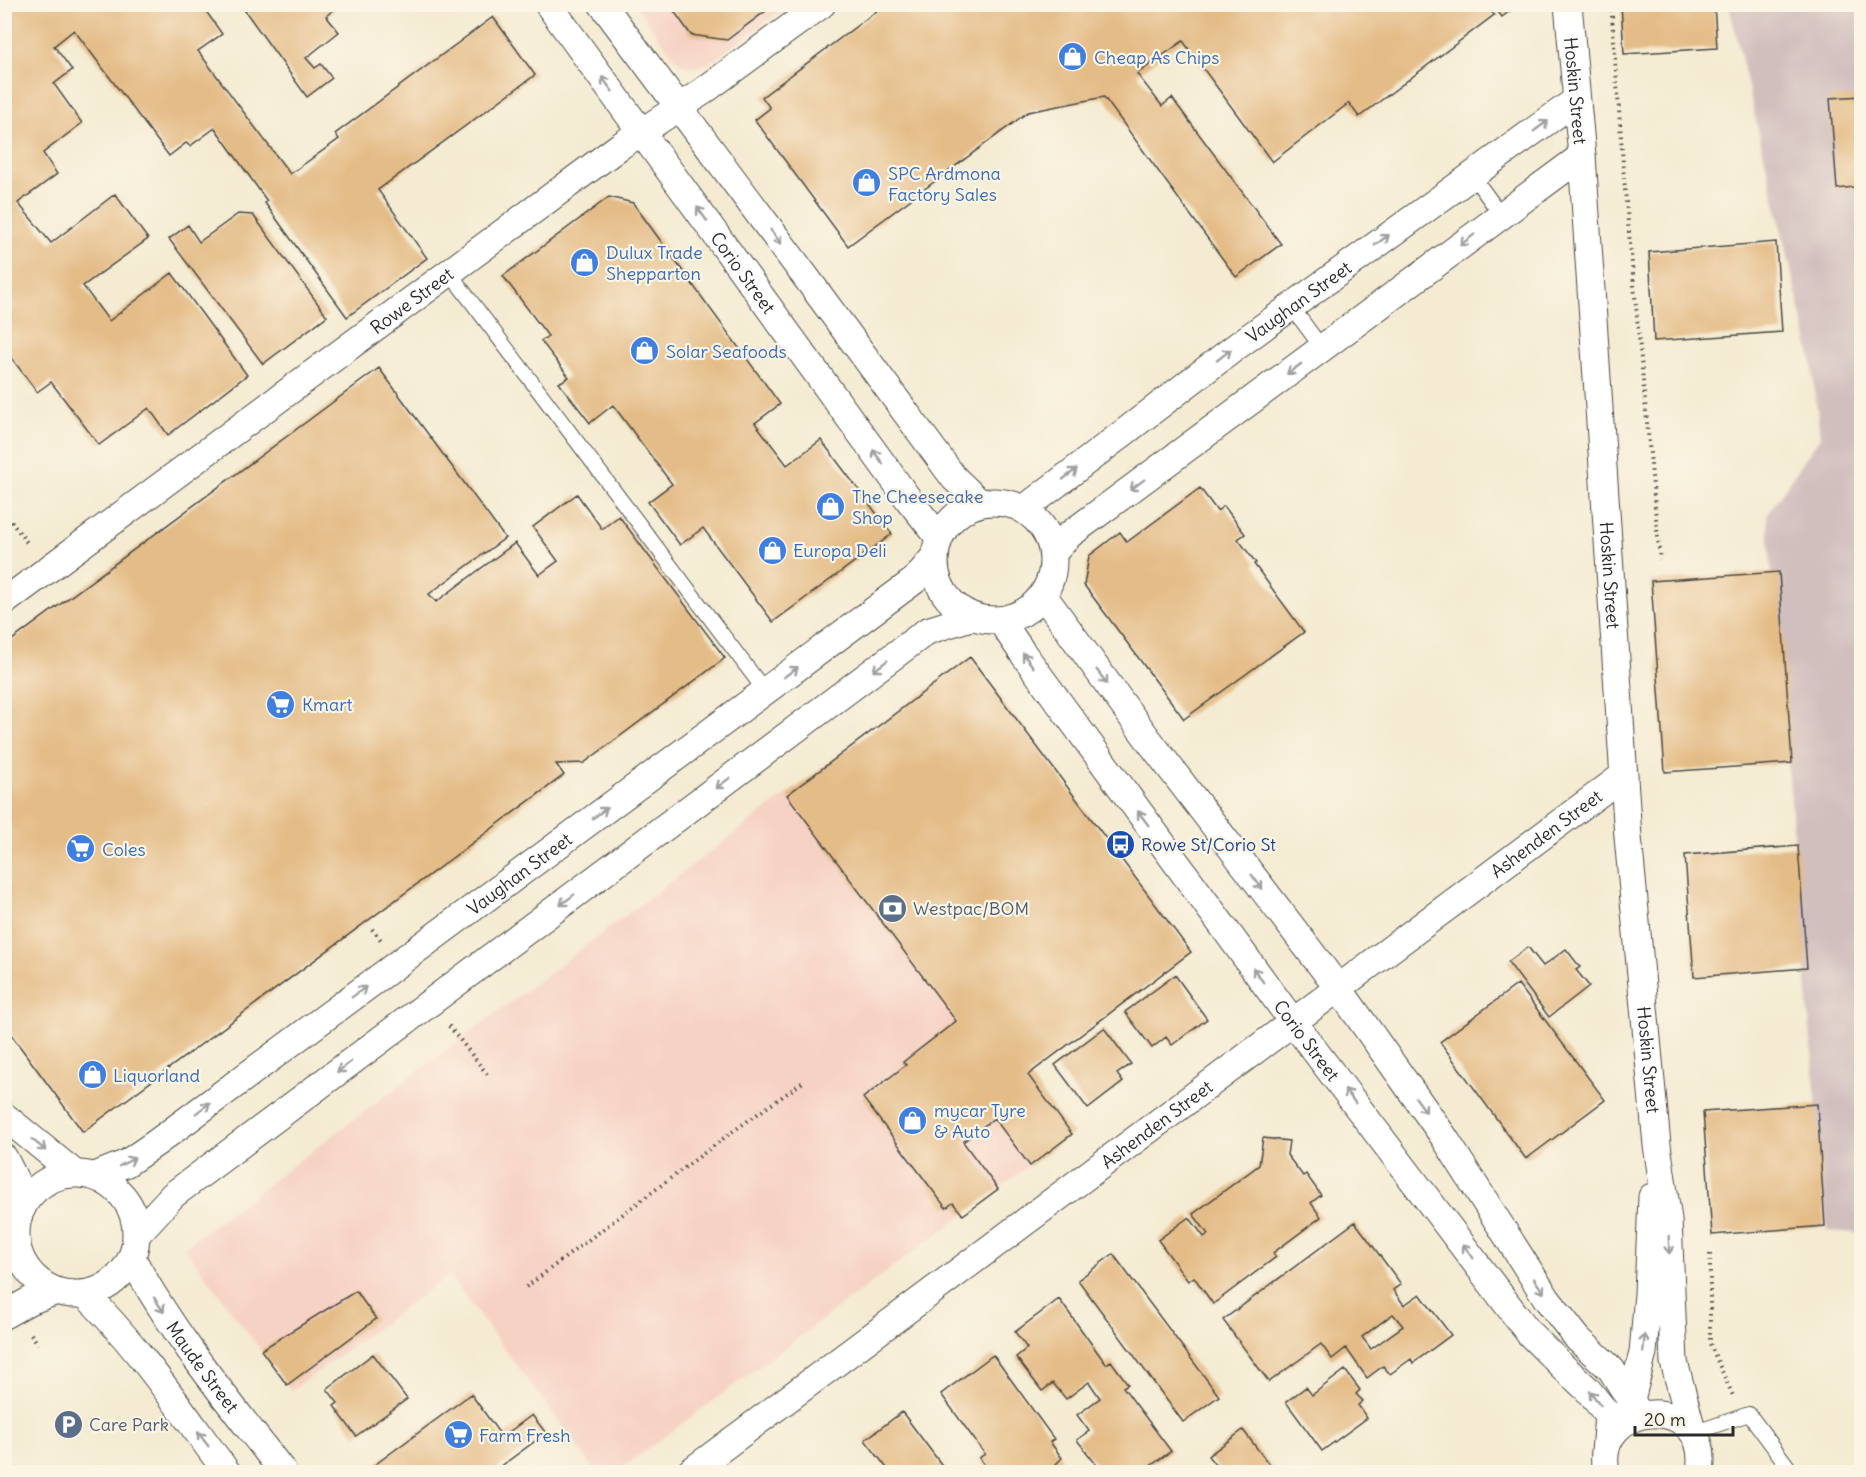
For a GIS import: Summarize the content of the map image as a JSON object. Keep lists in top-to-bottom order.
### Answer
{
  "streets": {
    "street": [
      "Hoskin Street",
      "Corio Street",
      "Rowe Street",
      "Vaughan Street",
      "Ashenden Street",
      "Maude Street"
    ]
  },
  "crossings": [
    ["Hoskin Street", "Vaughan Street"],
    ["Hoskin Street", "Ashenden Street"],
    ["Corio Street", "Rowe Street"],
    ["Corio Street", "Vaughan Street"],
    ["Corio Street", "Ashenden Street"],
    ["Vaughan Street", "Maude Street"]
  ],
  "places": {
    "shop": [
      "Cheap As Chips",
      "SPC Ardmona Factory Sales",
      "Dulux Trade Shepparton",
      "Solar Seafoods",
      "The Cheesecake Shop",
      "Europa Deli",
      "Liquorland",
      "mycar Tyre & Auto"
    ],
    "supermarket": ["Kmart", "Coles", "Farm Fresh"],
    "bus stop": ["Rowe St/Corio St"],
    "bank": ["Westpac/BOM"],
    "parking": ["Care Park"]
  },
  "scale_bar": "20 m"
}
